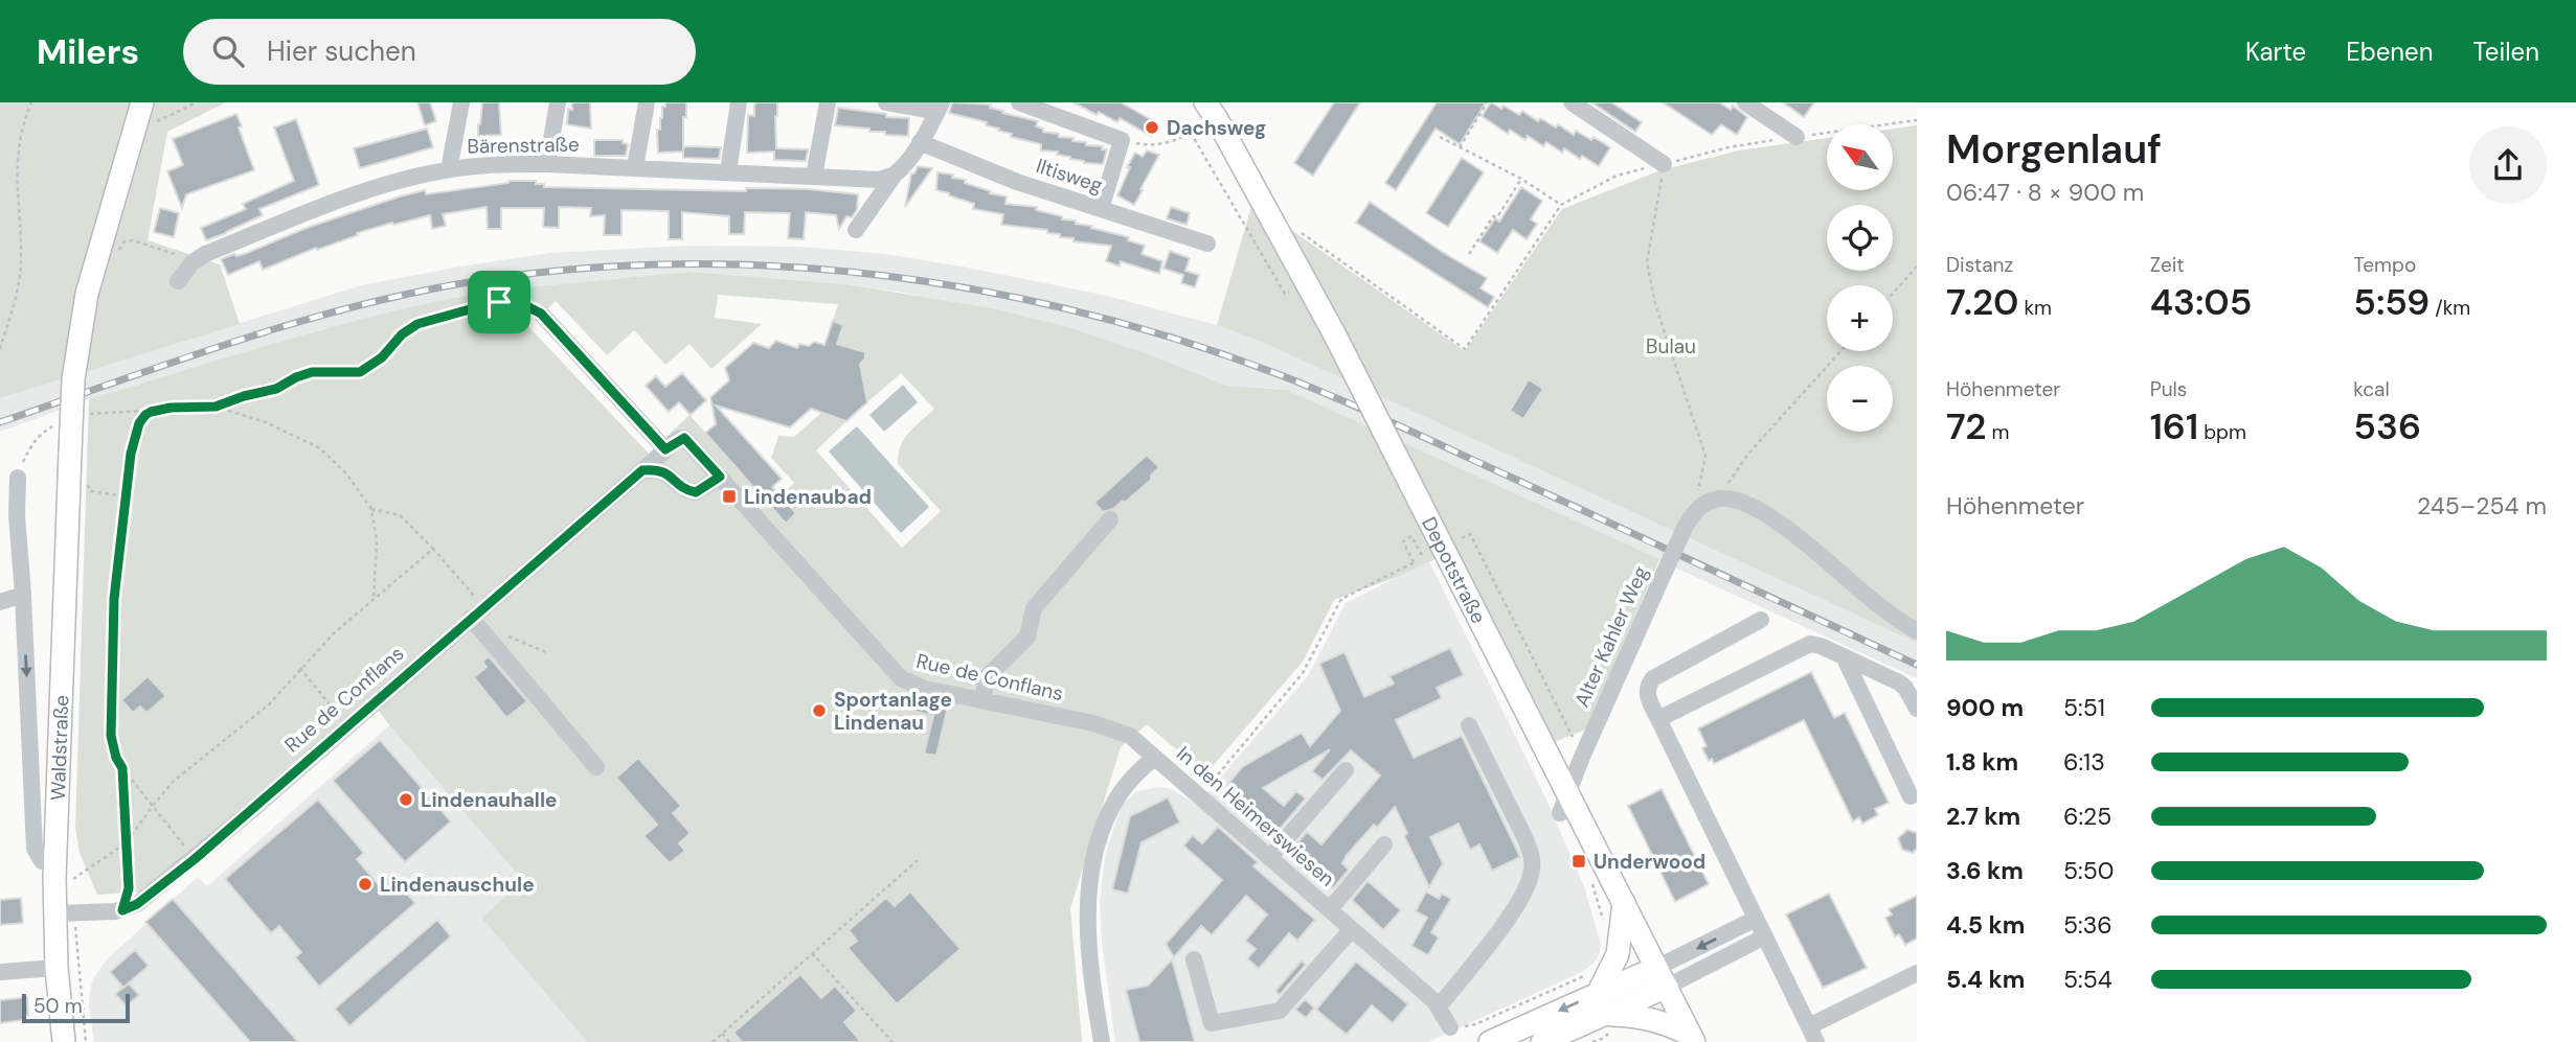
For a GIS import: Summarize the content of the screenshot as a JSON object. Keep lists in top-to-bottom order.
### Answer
{
  "streets": {
    "main road": ["Depotstraße", "Waldstraße"],
    "street": [
      "Bärenstraße",
      "Iltisweg",
      "Alter Kahler Weg",
      "Rue de Conflans",
      "In den Heimerswiesen"
    ]
  },
  "crossings": [
    ["Depotstraße", "Alter Kahler Weg"],
    ["Rue de Conflans", "Waldstraße"],
    ["Rue de Conflans", "In den Heimerswiesen"]
  ],
  "parks": ["Bulau"],
  "places": {
    "other": [
      "Dachsweg",
      "Sportanlage Lindenau",
      "Lindenauhalle",
      "Lindenauschule"
    ],
    "transit": ["Lindenaubad", "Underwood"]
  },
  "scale_bar": "50 m",
  "north": "top left",
  "page": {
    "header": "Milers",
    "search": "Hier suchen",
    "nav": ["Karte", "Ebenen", "Teilen"],
    "heading": ["Morgenlauf", "06:47 · 8 × 900 m"],
    "map_buttons": ["+", "−"],
    "stats": [
      ["Distanz", "7.20 km"],
      ["Zeit", "43:05"],
      ["Tempo", "5:59 /km"],
      ["Höhenmeter", "72 m"],
      ["Puls", "161 bpm"],
      ["kcal", "536"]
    ],
    "chart": ["Höhenmeter", "245–254 m"],
    "list": [
      {
        "name": "900 m",
        "note": "5:51"
      },
      {
        "name": "1.8 km",
        "note": "6:13"
      },
      {
        "name": "2.7 km",
        "note": "6:25"
      },
      {
        "name": "3.6 km",
        "note": "5:50"
      },
      {
        "name": "4.5 km",
        "note": "5:36"
      },
      {
        "name": "5.4 km",
        "note": "5:54"
      }
    ],
    "scale": "50 m"
  }
}
